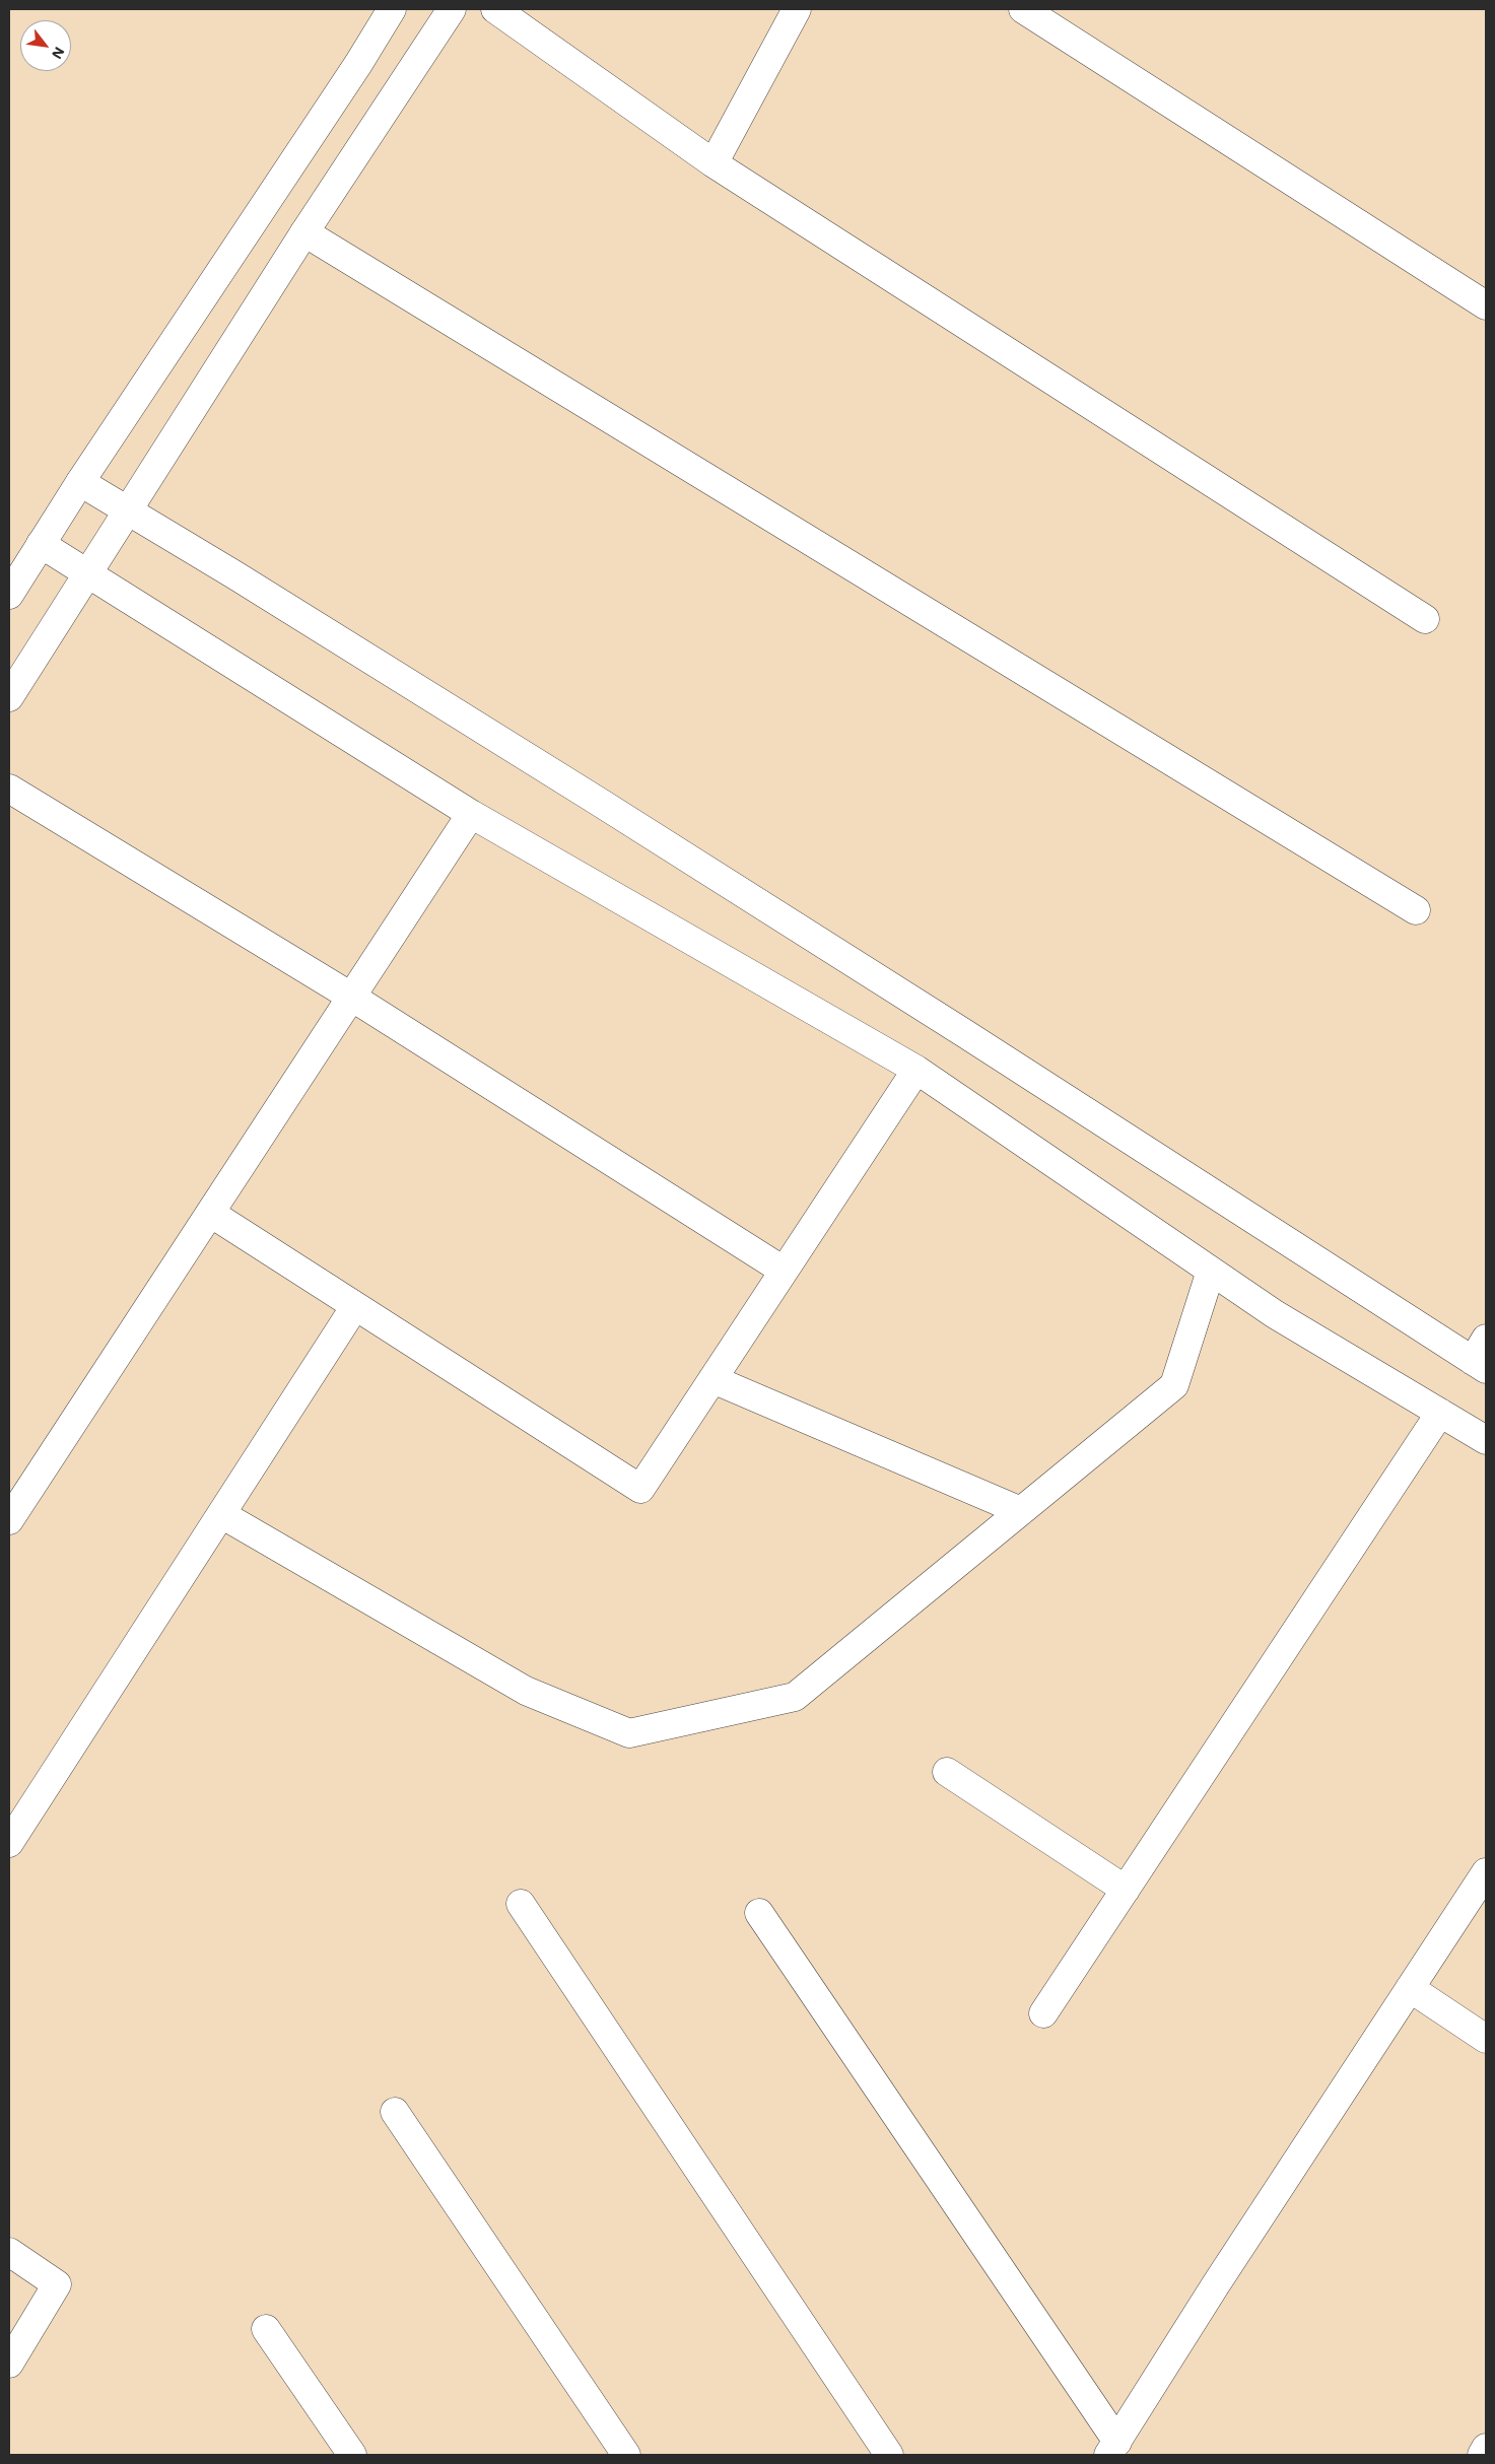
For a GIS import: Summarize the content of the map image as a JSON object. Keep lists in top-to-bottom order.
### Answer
{
  "north": "bottom right"
}
